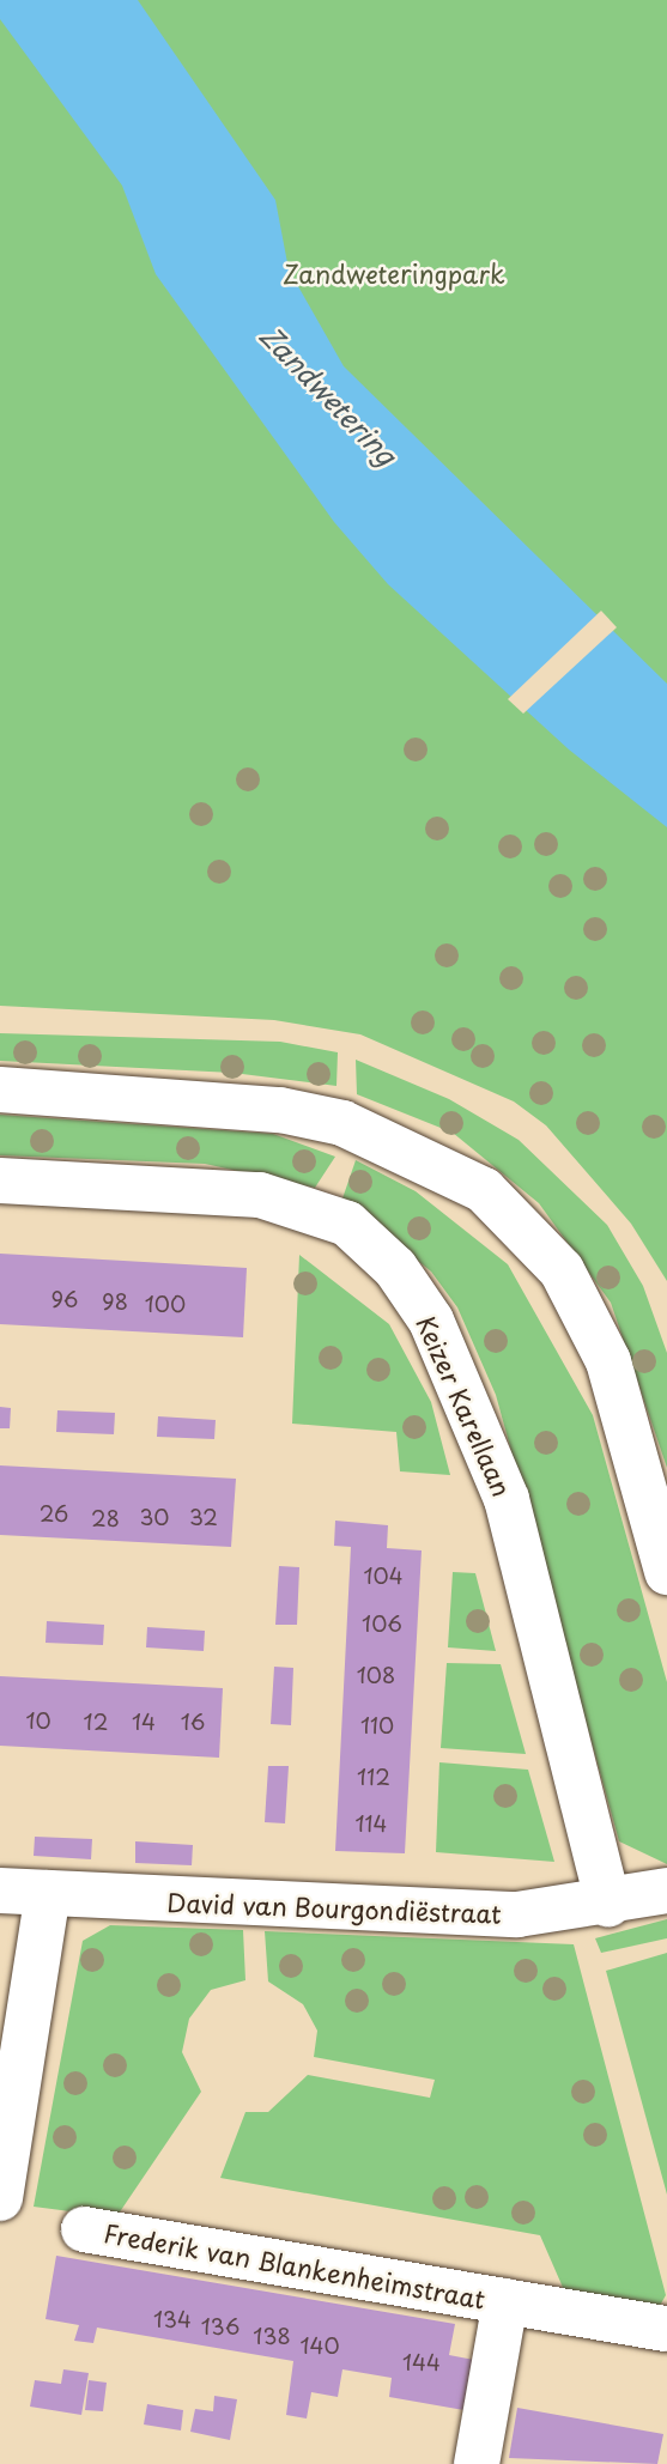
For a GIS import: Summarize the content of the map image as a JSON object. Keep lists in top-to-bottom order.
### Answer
{
  "streets": {
    "street": ["Keizer Karellaan", "David van Bourgondiëstraat", "Frederik van Blankenheimstraat"]
  },
  "crossings": [
    ["Keizer Karellaan", "David van Bourgondiëstraat"]
  ],
  "water": ["Zandwetering"],
  "parks": ["Zandweteringpark"],
  "house_numbers": [
    "96",
    "98",
    "100",
    "26",
    "30",
    "32",
    "28",
    "104",
    "106",
    "108",
    "10",
    "12",
    "14",
    "16",
    "110",
    "112",
    "114",
    "134",
    "136",
    "138",
    "140",
    "144"
  ]
}
